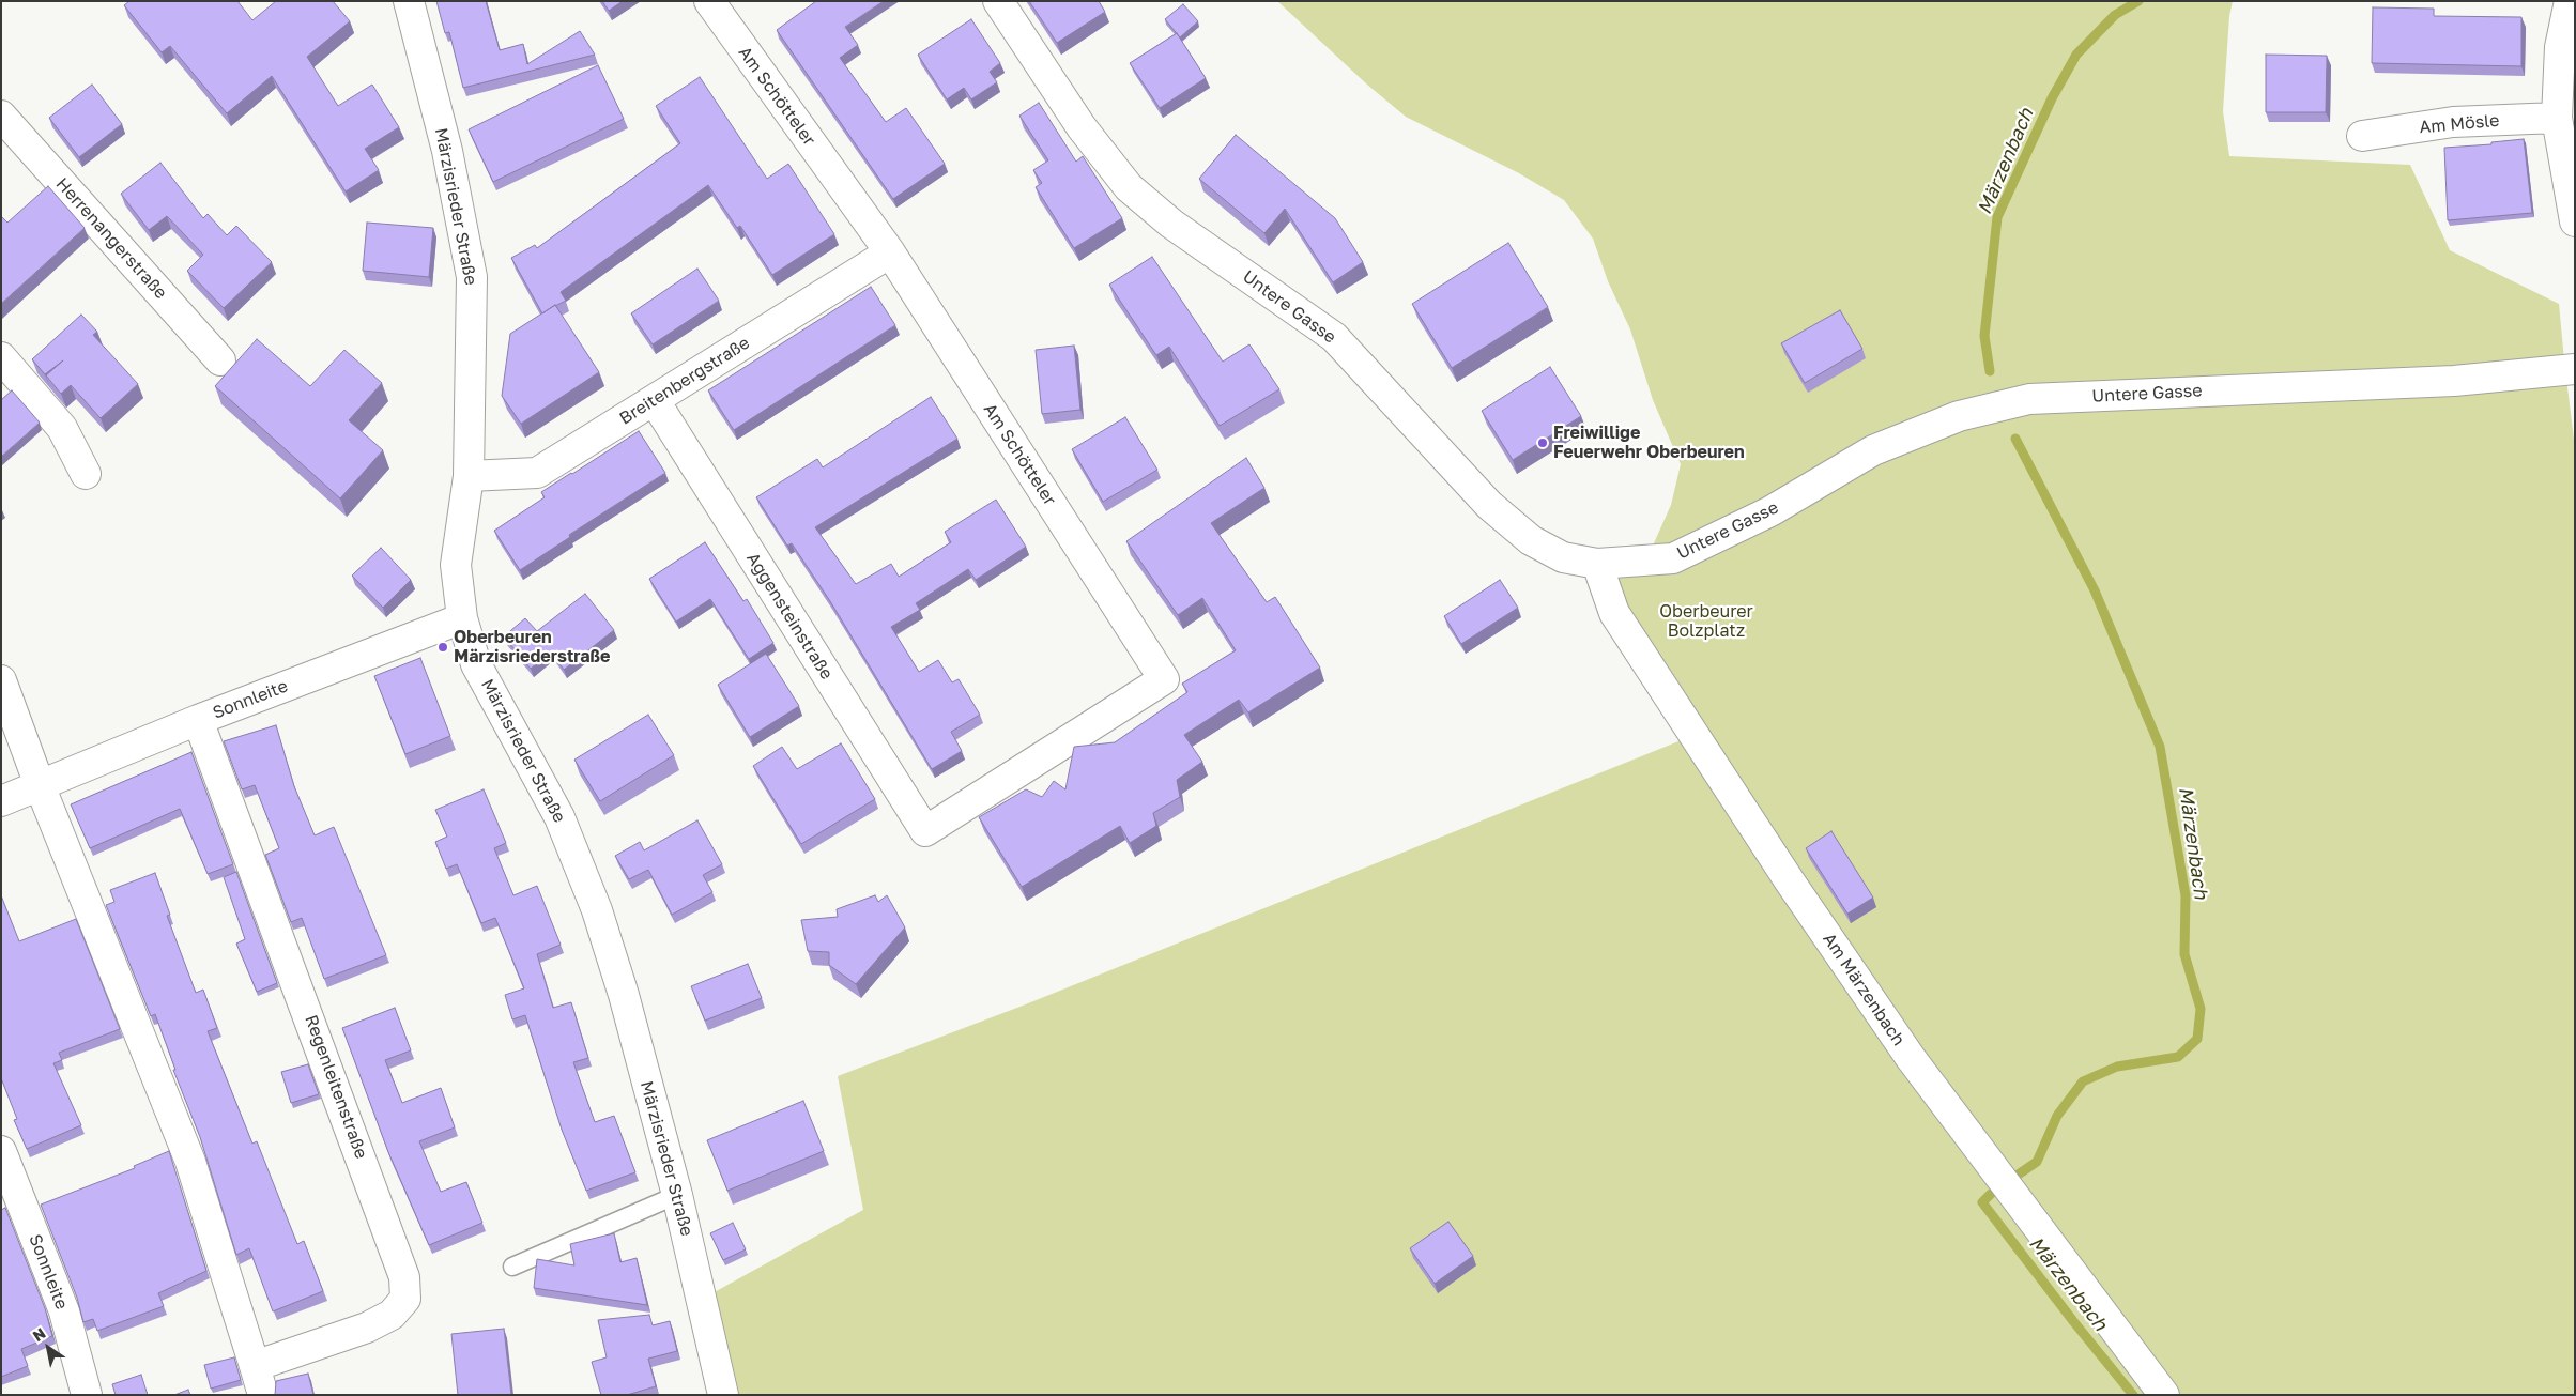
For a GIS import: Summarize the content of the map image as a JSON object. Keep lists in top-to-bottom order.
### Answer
{
  "streets": {
    "street": [
      "Am Schötteler",
      "Am Mösle",
      "Märzisrieder Straße",
      "Herrenangerstraße",
      "Untere Gasse",
      "Breitenbergstraße",
      "Aggensteinstraße",
      "Sonnleite",
      "Am Märzenbach",
      "Regenleitenstraße"
    ]
  },
  "crossings": [
    ["Am Schötteler", "Breitenbergstraße"],
    ["Am Schötteler", "Aggensteinstraße"],
    ["Märzisrieder Straße", "Breitenbergstraße"],
    ["Märzisrieder Straße", "Sonnleite"],
    ["Untere Gasse", "Am Märzenbach"],
    ["Breitenbergstraße", "Aggensteinstraße"],
    ["Sonnleite", "Regenleitenstraße"]
  ],
  "water": ["Märzenbach"],
  "parks": ["Oberbeurer Bolzplatz"],
  "places": ["Freiwillige Feuerwehr Oberbeuren", "Oberbeuren Märzisriederstraße"],
  "north": "top left"
}
